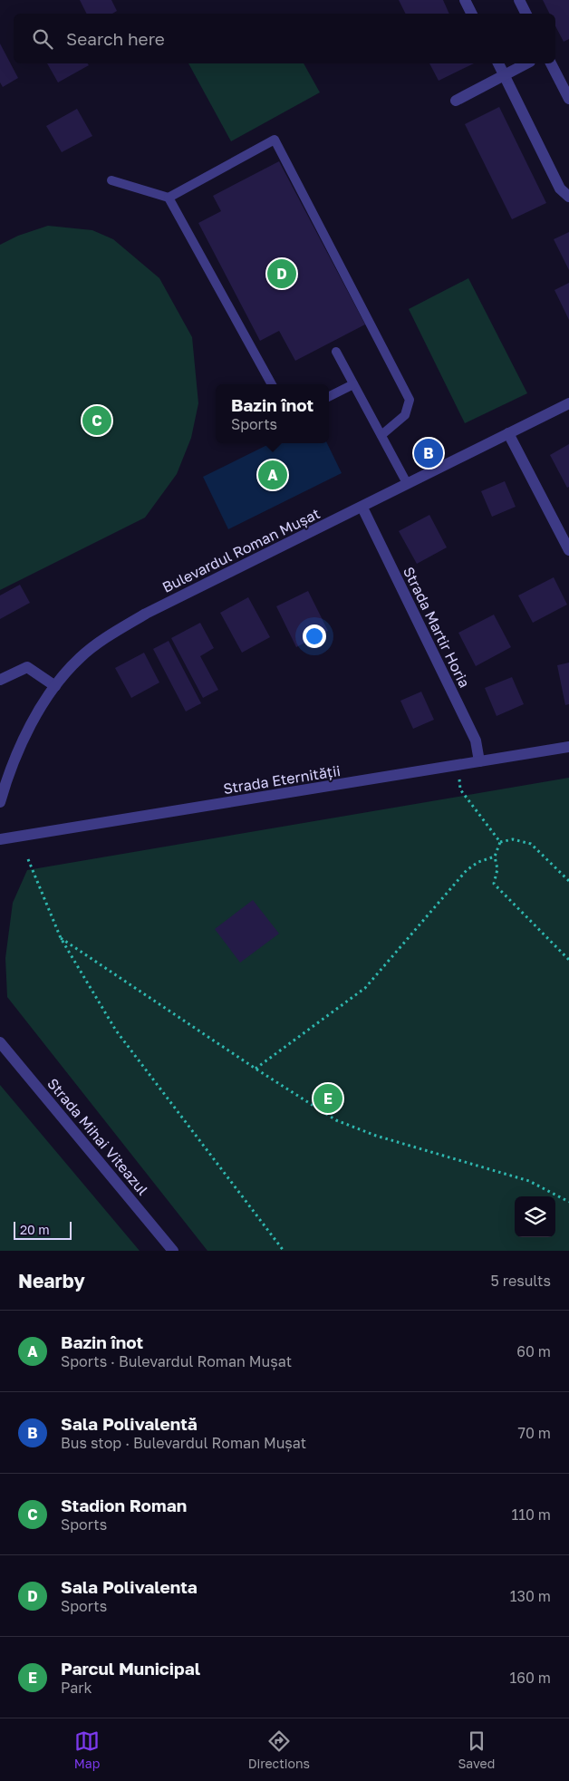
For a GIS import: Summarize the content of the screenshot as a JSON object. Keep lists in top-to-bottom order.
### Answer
{
  "streets": {
    "street": [
      "Bulevardul Roman Mușat",
      "Strada Martir Horia",
      "Strada Eternității",
      "Strada Mihai Viteazul"
    ]
  },
  "crossings": [
    ["Bulevardul Roman Mușat", "Strada Martir Horia"],
    ["Strada Martir Horia", "Strada Eternității"]
  ],
  "scale_bar": "20 m",
  "page": {
    "search": "Search here",
    "pins": [
      "D",
      "C",
      "B",
      "A",
      "E"
    ],
    "popup": ["Bazin înot", "Sports"],
    "scale": "20 m",
    "heading": ["Nearby", "5 results"],
    "list": [
      {
        "mark": "A",
        "name": "Bazin înot",
        "note": "Sports · Bulevardul Roman Mușat",
        "value": "60 m"
      },
      {
        "mark": "B",
        "name": "Sala Polivalentă",
        "note": "Bus stop · Bulevardul Roman Mușat",
        "value": "70 m"
      },
      {
        "mark": "C",
        "name": "Stadion Roman",
        "note": "Sports",
        "value": "110 m"
      },
      {
        "mark": "D",
        "name": "Sala Polivalenta",
        "note": "Sports",
        "value": "130 m"
      },
      {
        "mark": "E",
        "name": "Parcul Municipal",
        "note": "Park",
        "value": "160 m"
      }
    ],
    "nav": ["Map", "Directions", "Saved"]
  }
}
